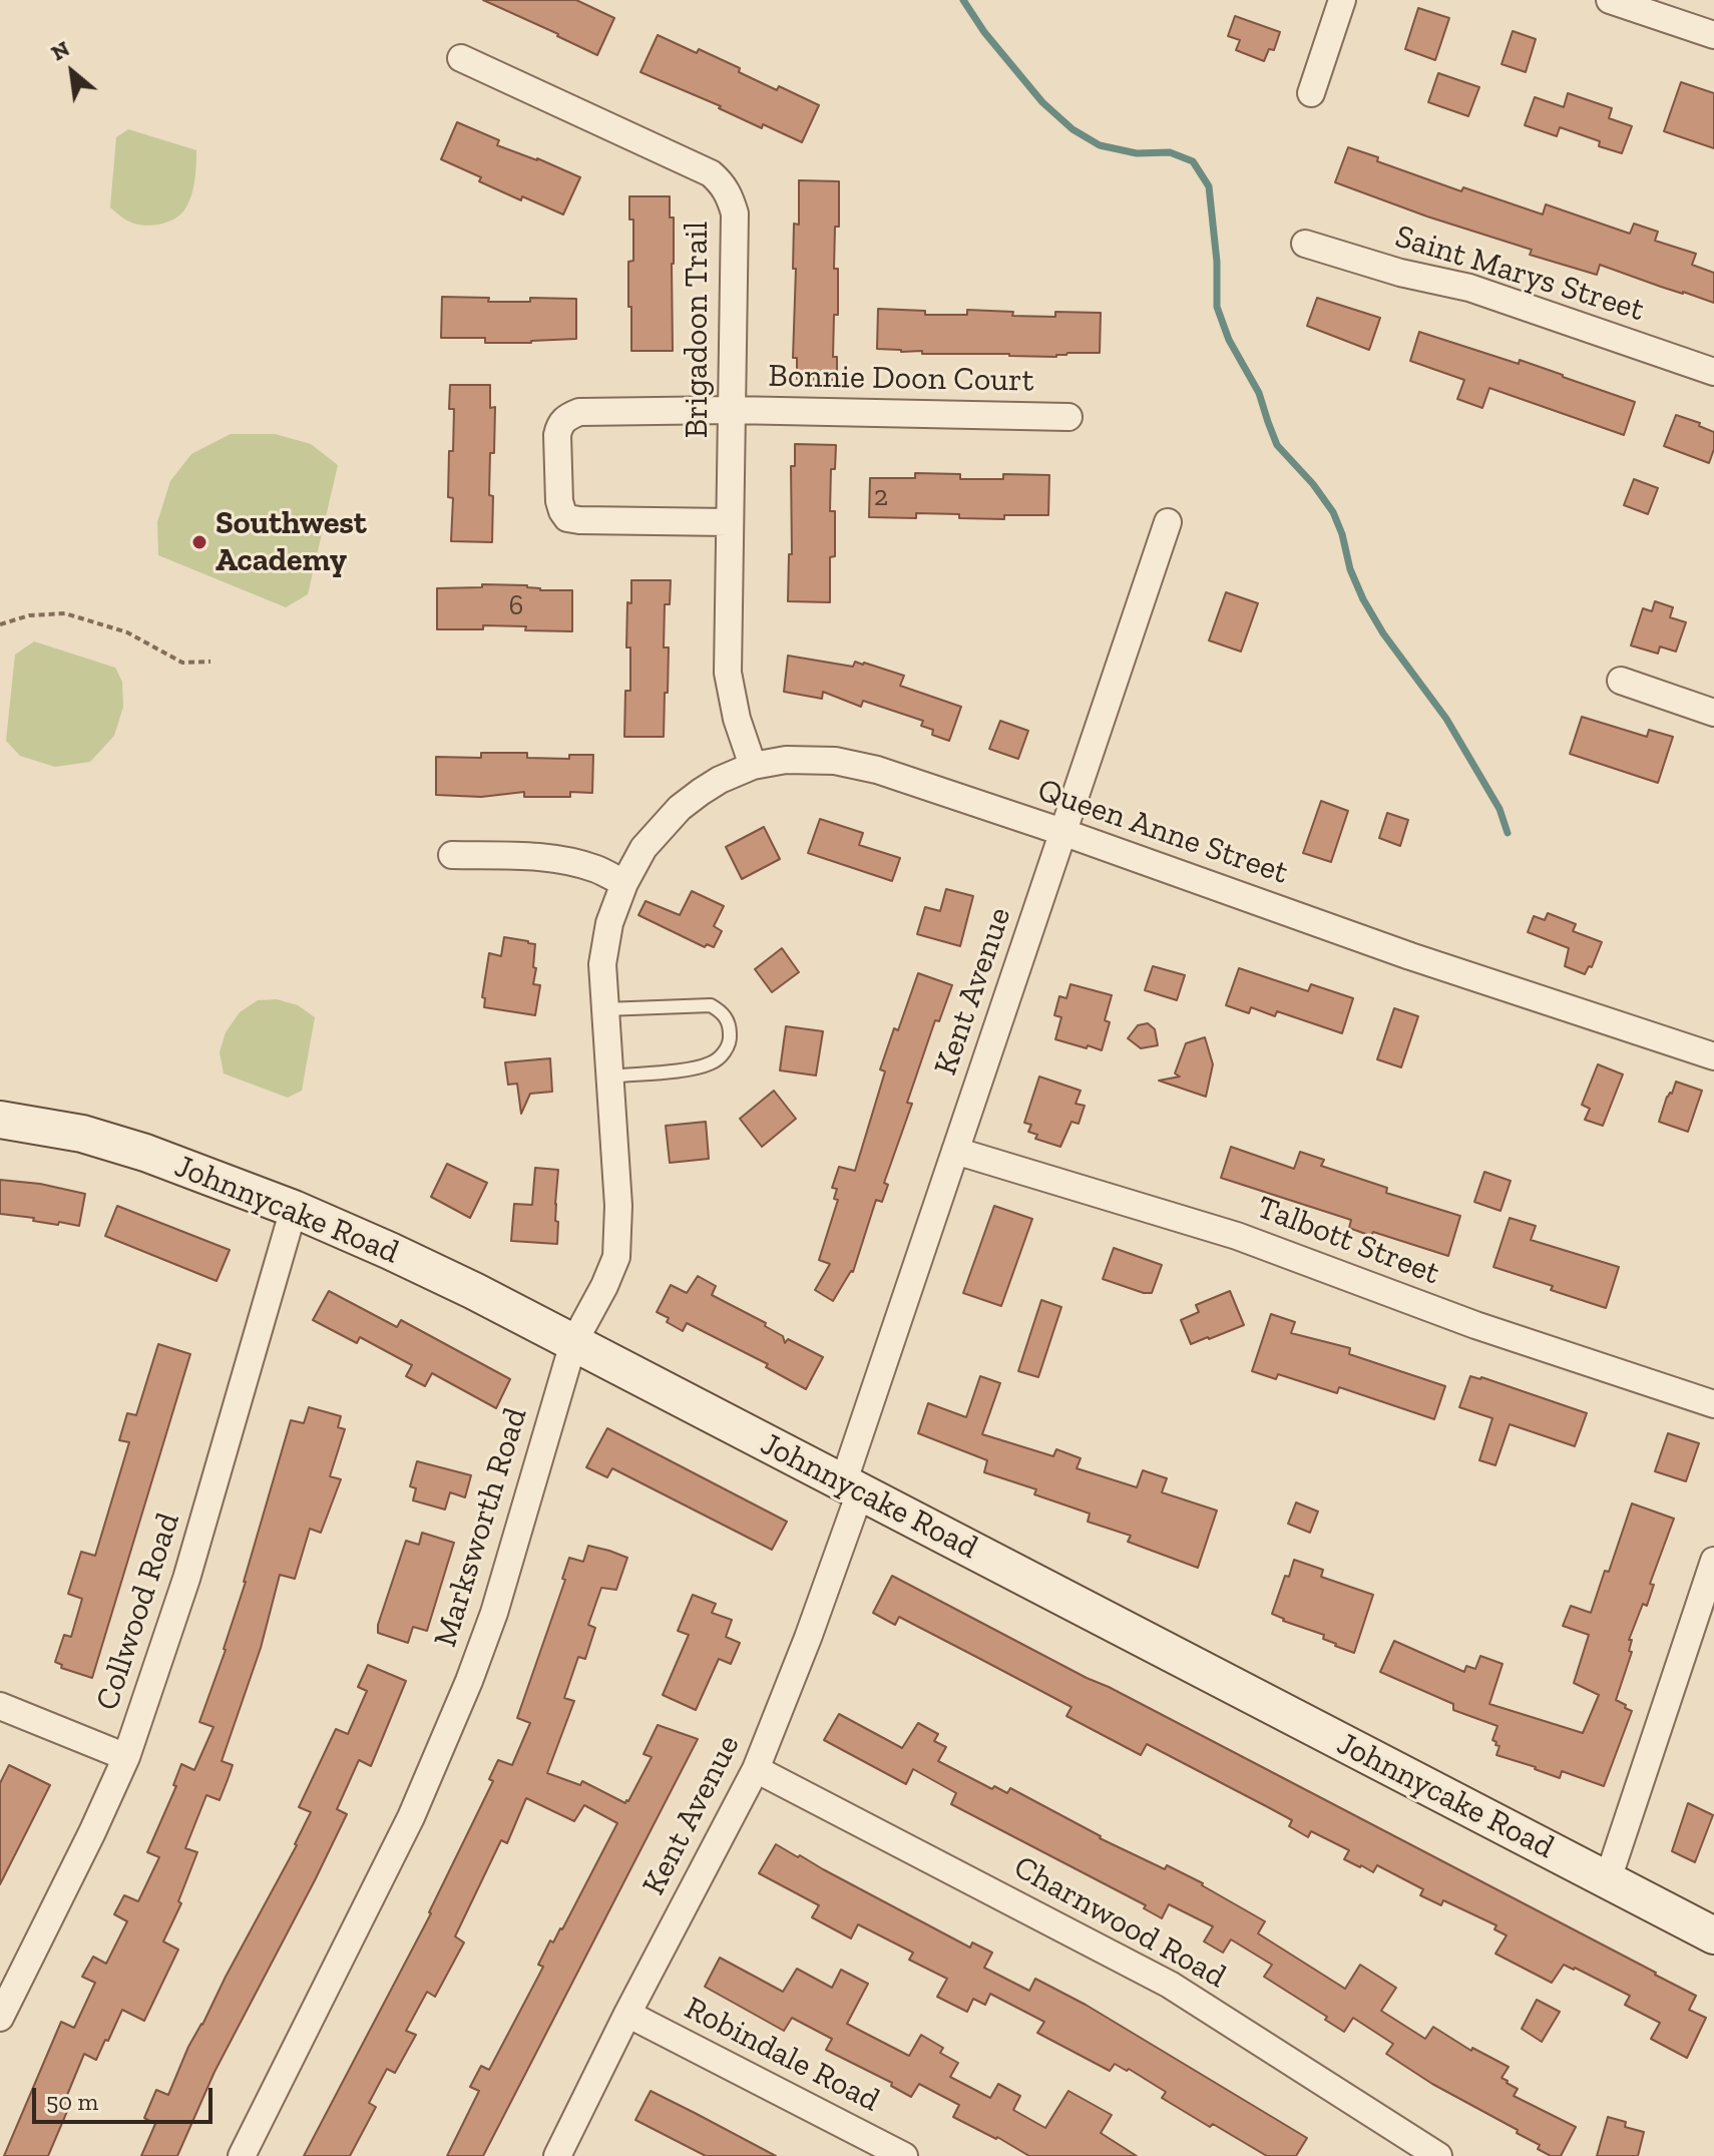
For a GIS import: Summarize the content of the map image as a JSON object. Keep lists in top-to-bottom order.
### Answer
{
  "streets": {
    "main road": ["Johnnycake Road"],
    "street": [
      "Saint Marys Street",
      "Brigadoon Trail",
      "Bonnie Doon Court",
      "Queen Anne Street",
      "Kent Avenue",
      "Talbott Street",
      "Marksworth Road",
      "Collwood Road",
      "Charnwood Road",
      "Robindale Road"
    ]
  },
  "crossings": [
    ["Brigadoon Trail", "Bonnie Doon Court"],
    ["Brigadoon Trail", "Queen Anne Street"],
    ["Queen Anne Street", "Kent Avenue"],
    ["Queen Anne Street", "Marksworth Road"],
    ["Kent Avenue", "Johnnycake Road"],
    ["Kent Avenue", "Talbott Street"],
    ["Kent Avenue", "Charnwood Road"],
    ["Kent Avenue", "Robindale Road"],
    ["Johnnycake Road", "Marksworth Road"],
    ["Johnnycake Road", "Collwood Road"]
  ],
  "places": ["Southwest Academy"],
  "house_numbers": ["2", "6"],
  "scale_bar": "50 m",
  "north": "top left"
}
